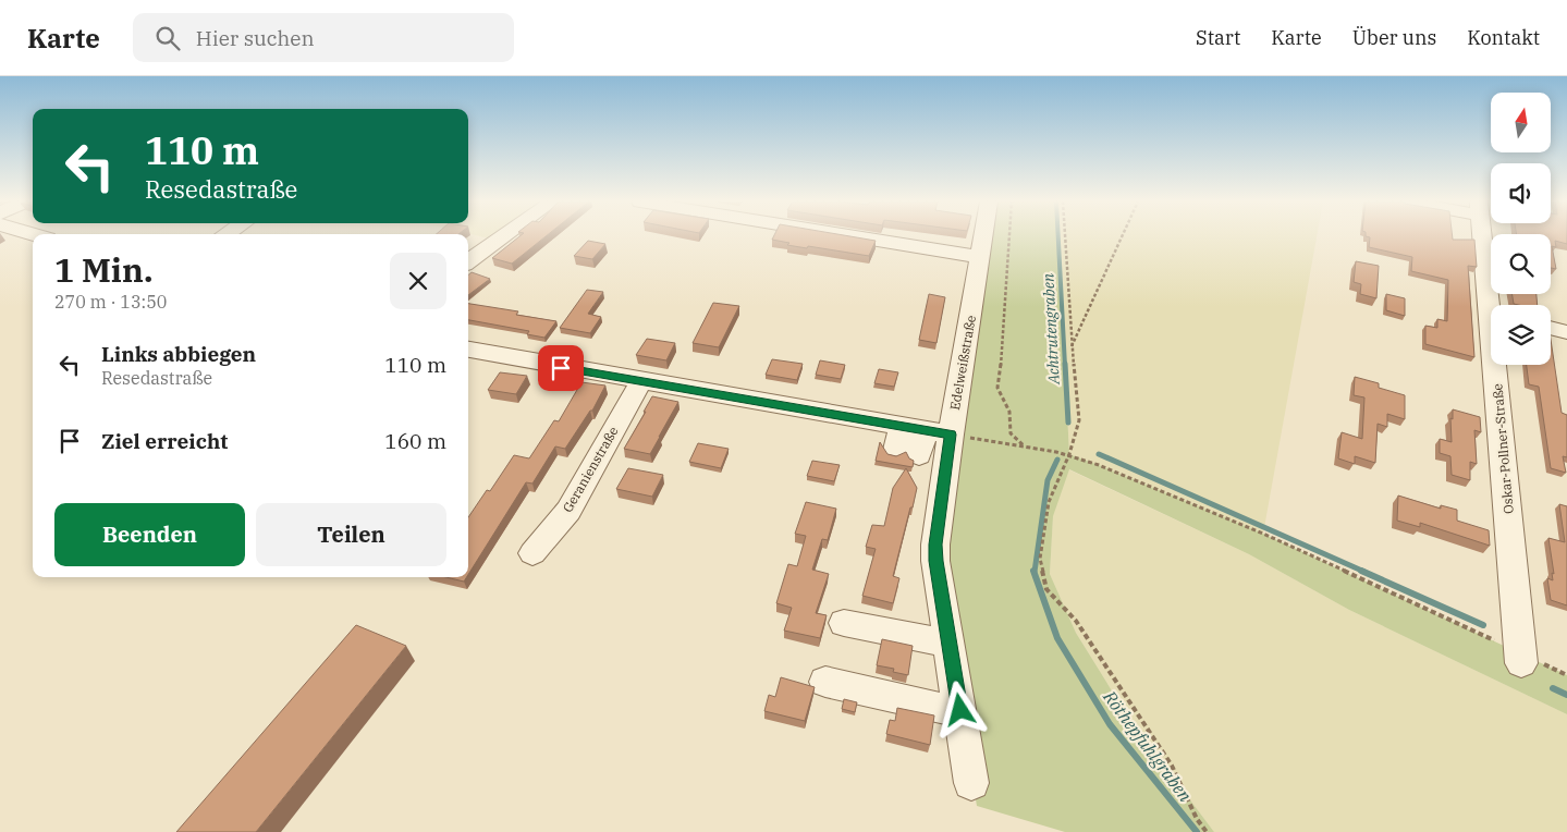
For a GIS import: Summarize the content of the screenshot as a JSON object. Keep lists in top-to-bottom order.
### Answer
{
  "streets": {
    "street": ["Edelweißstraße", "Oskar-Pollner-Straße", "Geranienstraße"]
  },
  "water": ["Achtrutengraben", "Röthepfuhlgraben"],
  "north": "top",
  "page": {
    "header": "Karte",
    "search": "Hier suchen",
    "nav": [
      "Start",
      "Karte",
      "Über uns",
      "Kontakt"
    ],
    "turn": ["110 m", "Resedastraße"],
    "heading": ["1 Min.", "270 m · 13:50"],
    "list": [
      {
        "name": "Links abbiegen",
        "note": "Resedastraße",
        "value": "110 m"
      },
      {
        "name": "Ziel erreicht",
        "value": "160 m"
      }
    ],
    "buttons": ["Beenden", "Teilen"]
  }
}
